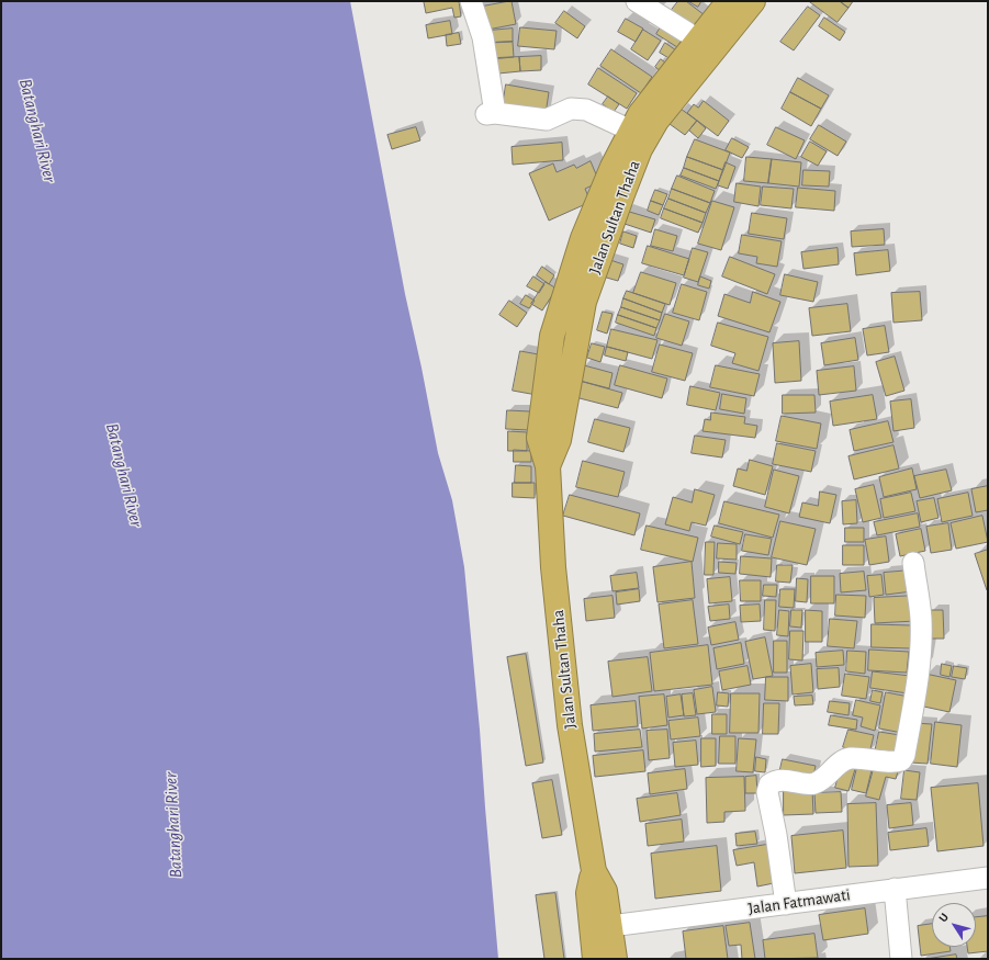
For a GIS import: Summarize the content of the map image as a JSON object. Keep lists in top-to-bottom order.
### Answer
{
  "streets": {
    "highway": ["Jalan Sultan Thaha"],
    "street": ["Jalan Fatmawati"]
  },
  "water": ["Batanghari River"],
  "north": "top left"
}
